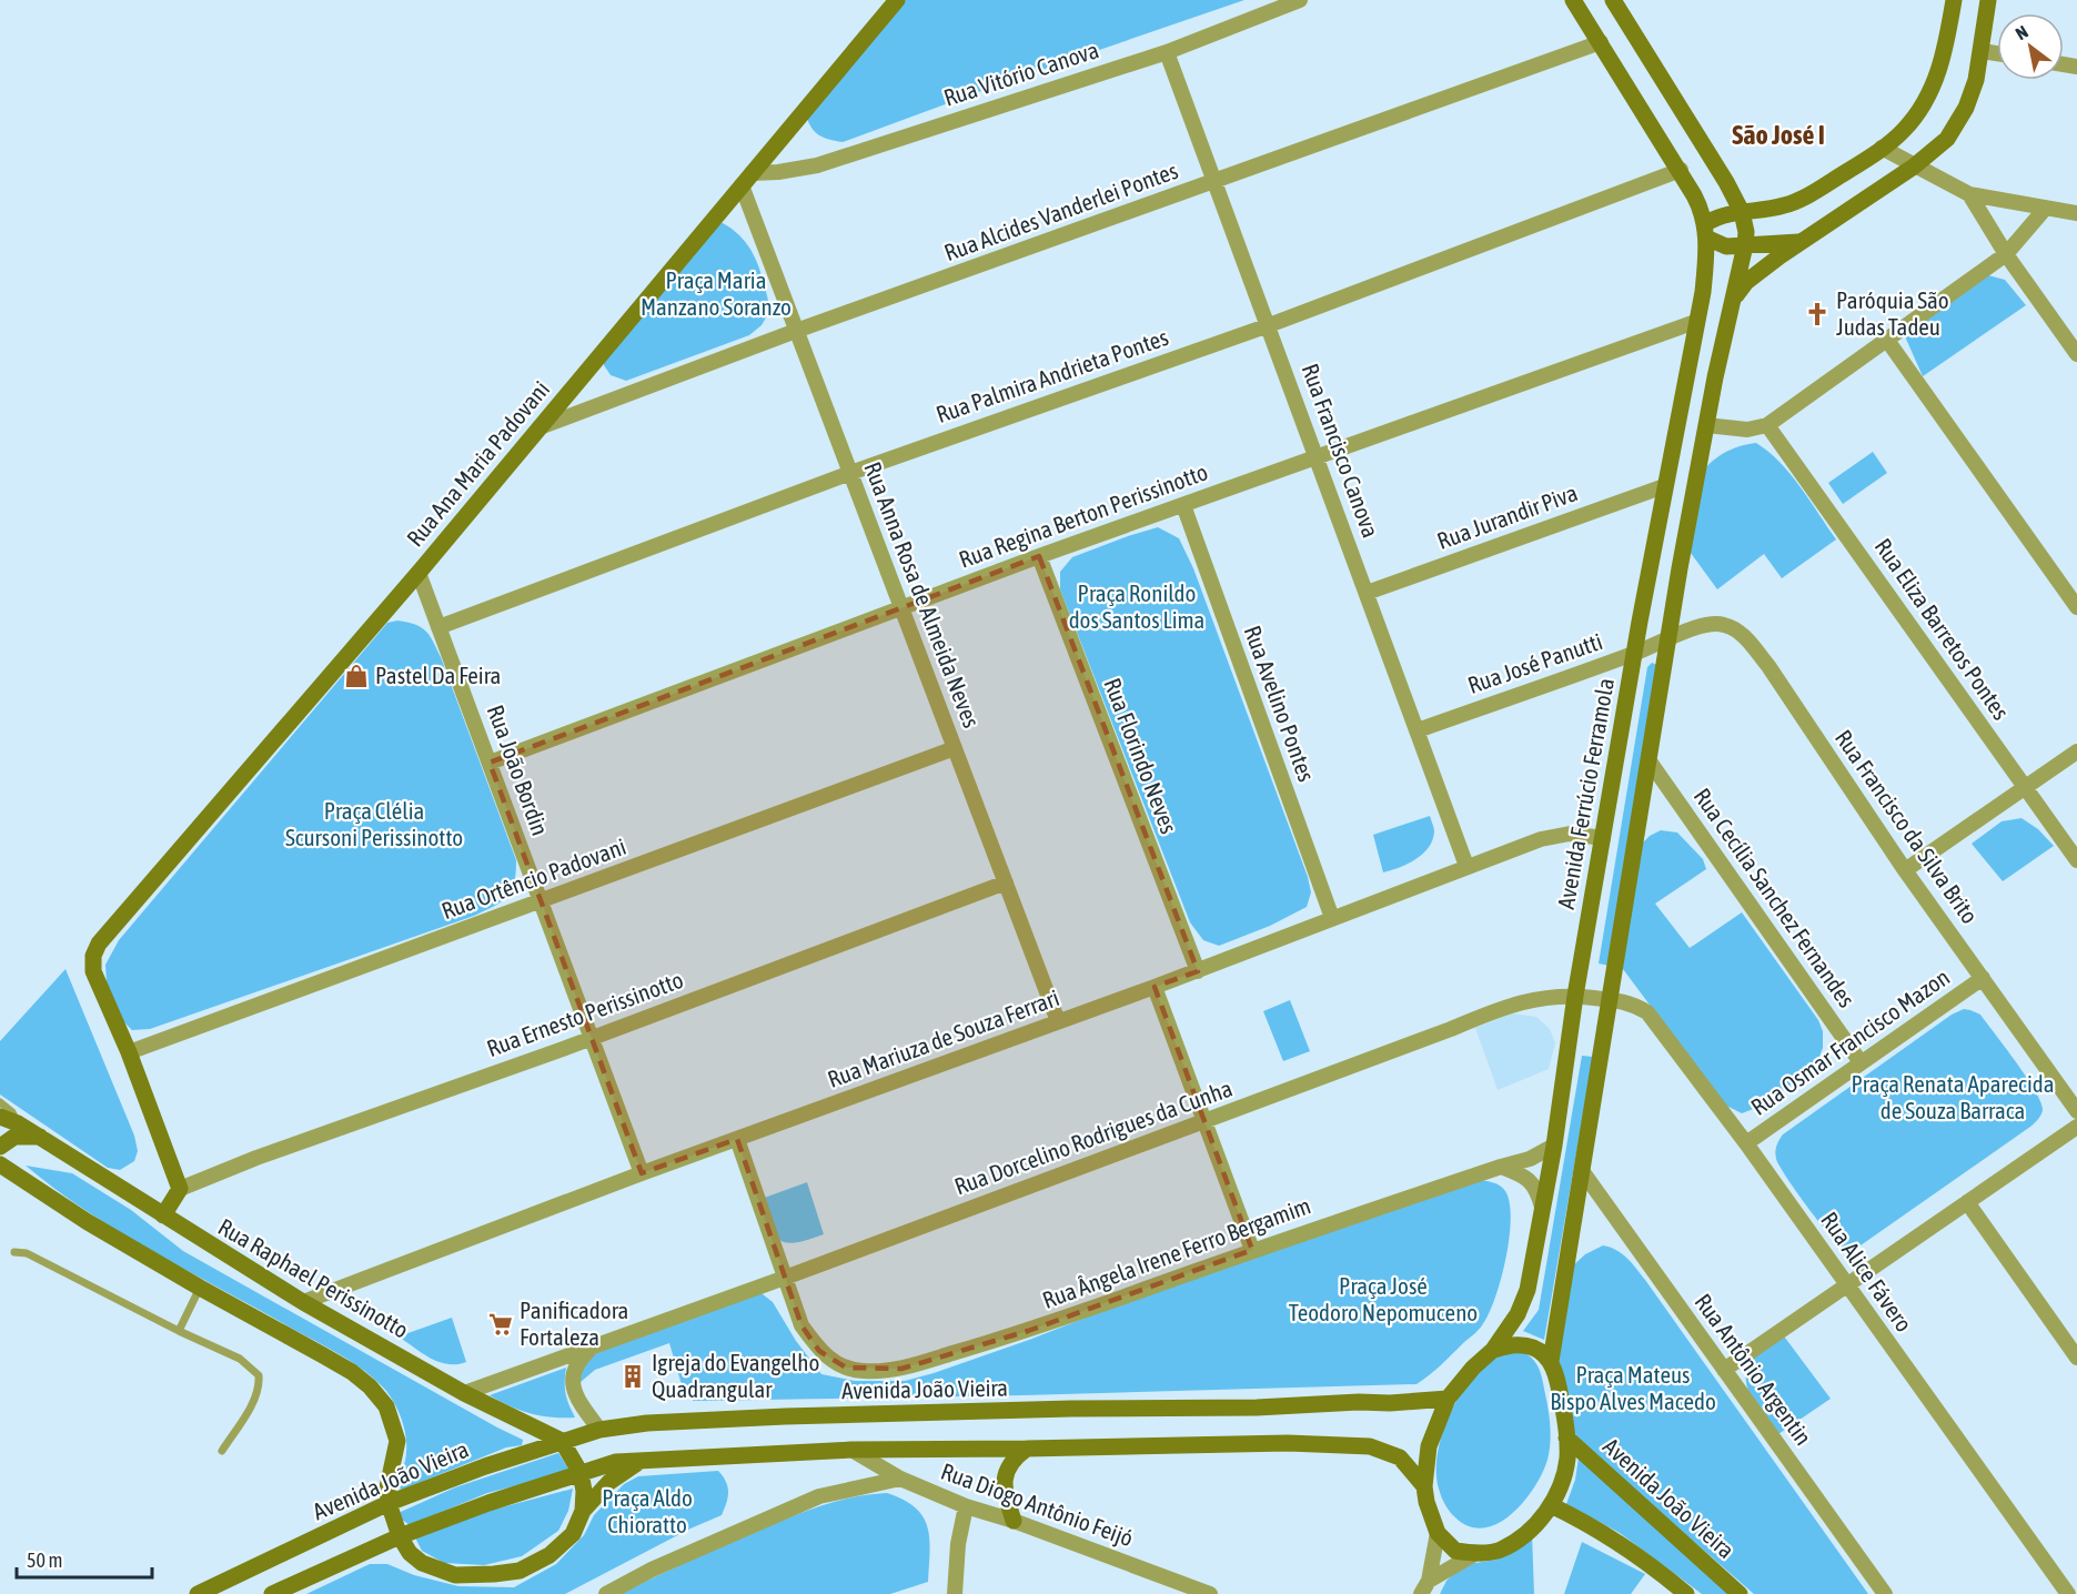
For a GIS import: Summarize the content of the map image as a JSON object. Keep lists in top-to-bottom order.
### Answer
{
  "streets": {
    "street": [
      "Rua Vitório Canova",
      "Rua Alcides Vanderlei Pontes",
      "Rua Palmira Andrieta Pontes",
      "Rua Francisco Canova",
      "Rua Ana Maria Padovani",
      "Rua Regina Berton Perissinotto",
      "Rua Jurandir Piva",
      "Rua Anna Rosa de Almeida Neves",
      "Rua Eliza Barretos Pontes",
      "Rua José Panutti",
      "Rua Avelino Pontes",
      "Rua Florindo Neves",
      "Rua João Bordin",
      "Avenida Ferrúcio Ferramola",
      "Rua Francisco da Silva Brito",
      "Rua Ortêncio Padovani",
      "Rua Cecília Sanchez Fernandes",
      "Rua Ernesto Perissinotto",
      "Rua Mariuza de Souza Ferrari",
      "Rua Osmar Francisco Mazon",
      "Rua Dorcelino Rodrigues da Cunha",
      "Rua Ângela Irene Ferro Bergamim",
      "Rua Alice Fávero",
      "Rua Raphael Perissinotto",
      "Rua Antônio Argentin",
      "Avenida João Vieira",
      "Rua Diogo Antônio Feijó"
    ]
  },
  "crossings": [
    ["Rua Vitório Canova", "Rua Francisco Canova"],
    ["Rua Vitório Canova", "Rua Ana Maria Padovani"],
    ["Rua Vitório Canova", "Rua Anna Rosa de Almeida Neves"],
    ["Rua Alcides Vanderlei Pontes", "Rua Francisco Canova"],
    ["Rua Alcides Vanderlei Pontes", "Rua Ana Maria Padovani"],
    ["Rua Alcides Vanderlei Pontes", "Rua Anna Rosa de Almeida Neves"],
    ["Rua Palmira Andrieta Pontes", "Rua Francisco Canova"],
    ["Rua Palmira Andrieta Pontes", "Rua Anna Rosa de Almeida Neves"],
    ["Rua Palmira Andrieta Pontes", "Rua João Bordin"],
    ["Rua Francisco Canova", "Rua Regina Berton Perissinotto"],
    ["Rua Francisco Canova", "Rua Jurandir Piva"],
    ["Rua Francisco Canova", "Rua José Panutti"],
    ["Rua Francisco Canova", "Rua Mariuza de Souza Ferrari"],
    ["Rua Ana Maria Padovani", "Rua Anna Rosa de Almeida Neves"],
    ["Rua Ana Maria Padovani", "Rua João Bordin"],
    ["Rua Ana Maria Padovani", "Rua Ortêncio Padovani"],
    ["Rua Regina Berton Perissinotto", "Rua Anna Rosa de Almeida Neves"],
    ["Rua Regina Berton Perissinotto", "Rua Avelino Pontes"],
    ["Rua Regina Berton Perissinotto", "Rua Florindo Neves"],
    ["Rua Regina Berton Perissinotto", "Rua João Bordin"],
    ["Rua Regina Berton Perissinotto", "Avenida Ferrúcio Ferramola"],
    ["Rua Jurandir Piva", "Avenida Ferrúcio Ferramola"],
    ["Rua Anna Rosa de Almeida Neves", "Rua Ortêncio Padovani"],
    ["Rua Anna Rosa de Almeida Neves", "Rua Ernesto Perissinotto"],
    ["Rua Anna Rosa de Almeida Neves", "Rua Mariuza de Souza Ferrari"],
    ["Rua José Panutti", "Avenida Ferrúcio Ferramola"],
    ["Rua José Panutti", "Rua Francisco da Silva Brito"],
    ["Rua Avelino Pontes", "Rua Mariuza de Souza Ferrari"],
    ["Rua Florindo Neves", "Rua Mariuza de Souza Ferrari"],
    ["Rua João Bordin", "Rua Ortêncio Padovani"],
    ["Rua João Bordin", "Rua Ernesto Perissinotto"],
    ["Rua João Bordin", "Rua Mariuza de Souza Ferrari"],
    ["Avenida Ferrúcio Ferramola", "Rua Mariuza de Souza Ferrari"],
    ["Avenida Ferrúcio Ferramola", "Rua Dorcelino Rodrigues da Cunha"],
    ["Avenida Ferrúcio Ferramola", "Rua Ângela Irene Ferro Bergamim"],
    ["Avenida Ferrúcio Ferramola", "Avenida João Vieira"],
    ["Rua Francisco da Silva Brito", "Rua Osmar Francisco Mazon"],
    ["Rua Cecília Sanchez Fernandes", "Rua Osmar Francisco Mazon"],
    ["Rua Mariuza de Souza Ferrari", "Rua Ângela Irene Ferro Bergamim"],
    ["Rua Mariuza de Souza Ferrari", "Rua Raphael Perissinotto"],
    ["Rua Osmar Francisco Mazon", "Rua Alice Fávero"],
    ["Rua Dorcelino Rodrigues da Cunha", "Rua Ângela Irene Ferro Bergamim"],
    ["Rua Dorcelino Rodrigues da Cunha", "Rua Alice Fávero"],
    ["Rua Dorcelino Rodrigues da Cunha", "Rua Raphael Perissinotto"],
    ["Rua Dorcelino Rodrigues da Cunha", "Avenida João Vieira"],
    ["Rua Raphael Perissinotto", "Avenida João Vieira"]
  ],
  "districts": ["São José I"],
  "parks": [
    "Praça Maria Manzano Soranzo",
    "Praça Ronildo dos Santos Lima",
    "Praça Clélia Scursoni Perissinotto",
    "Praça Renata Aparecida de Souza Barraca",
    "Praça José Teodoro Nepomuceno",
    "Praça Mateus Bispo Alves Macedo",
    "Praça Aldo Chioratto"
  ],
  "places": {
    "church": ["Paróquia São Judas Tadeu"],
    "shop": ["Pastel Da Feira"],
    "supermarket": ["Panificadora Fortaleza"],
    "building": ["Igreja do Evangelho Quadrangular"]
  },
  "scale_bar": "50 m",
  "north": "top left"
}
